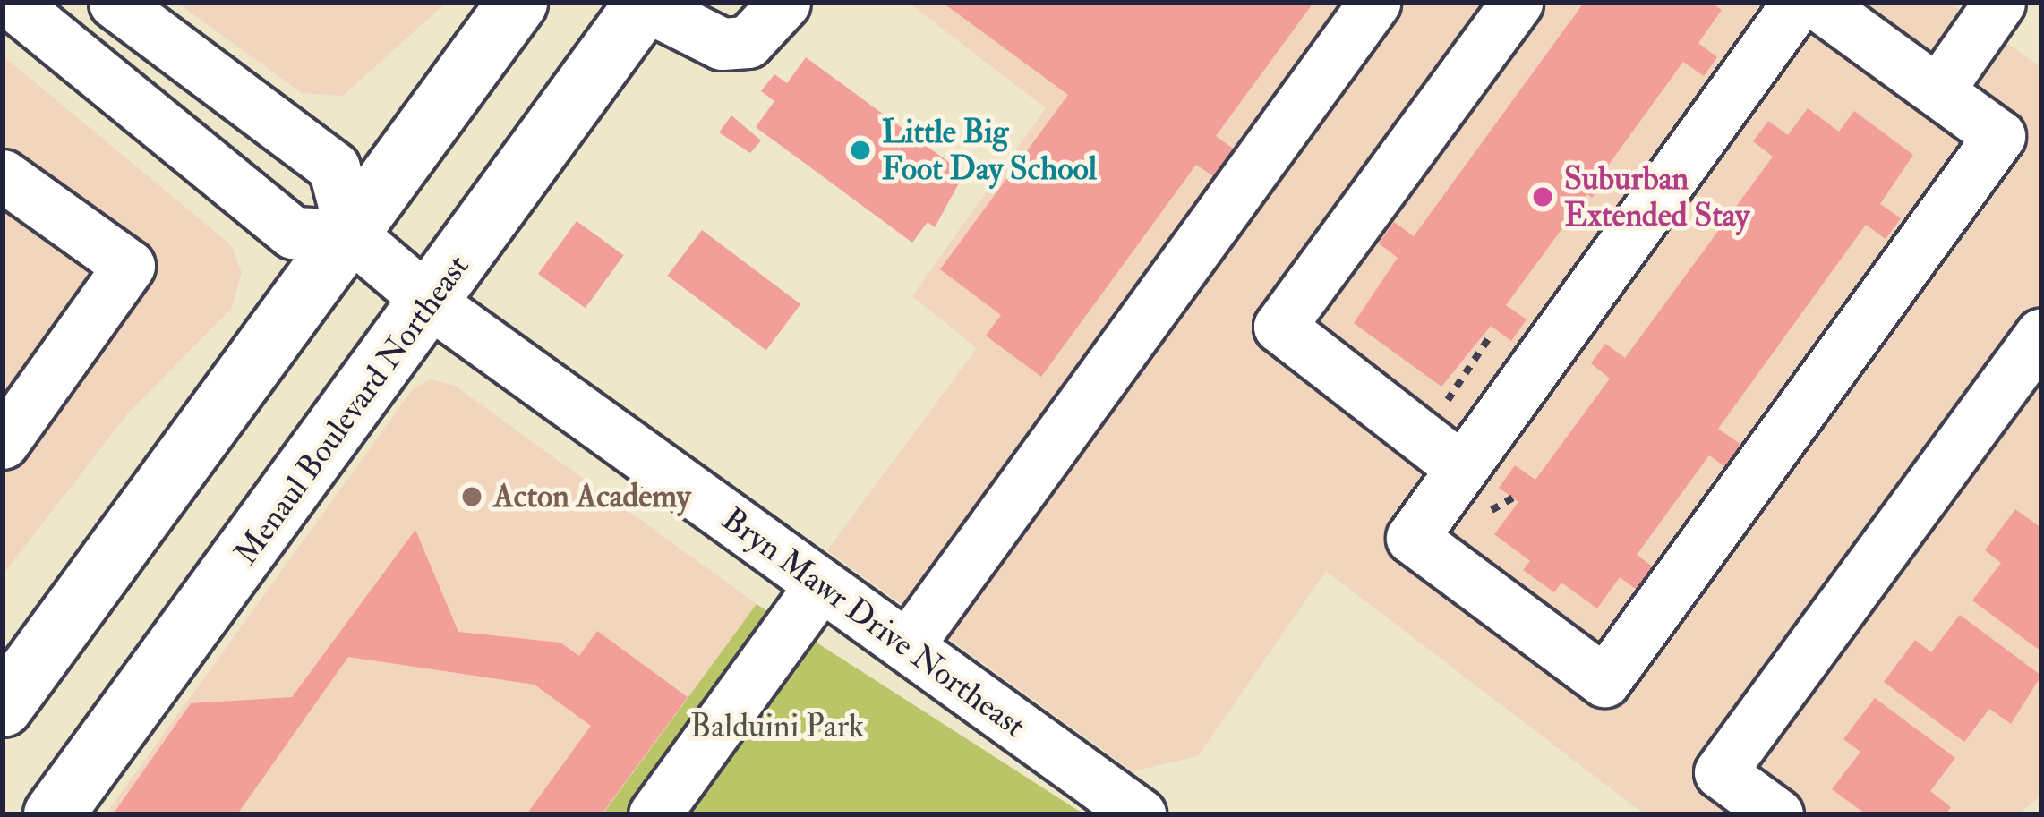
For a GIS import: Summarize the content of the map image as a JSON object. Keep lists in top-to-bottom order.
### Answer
{
  "streets": {
    "main road": ["Menaul Boulevard Northeast"],
    "street": ["Bryn Mawr Drive Northeast"]
  },
  "crossings": [
    ["Menaul Boulevard Northeast", "Bryn Mawr Drive Northeast"]
  ],
  "parks": ["Balduini Park"],
  "places": ["Little Big Foot Day School", "Suburban Extended Stay", "Acton Academy"]
}
